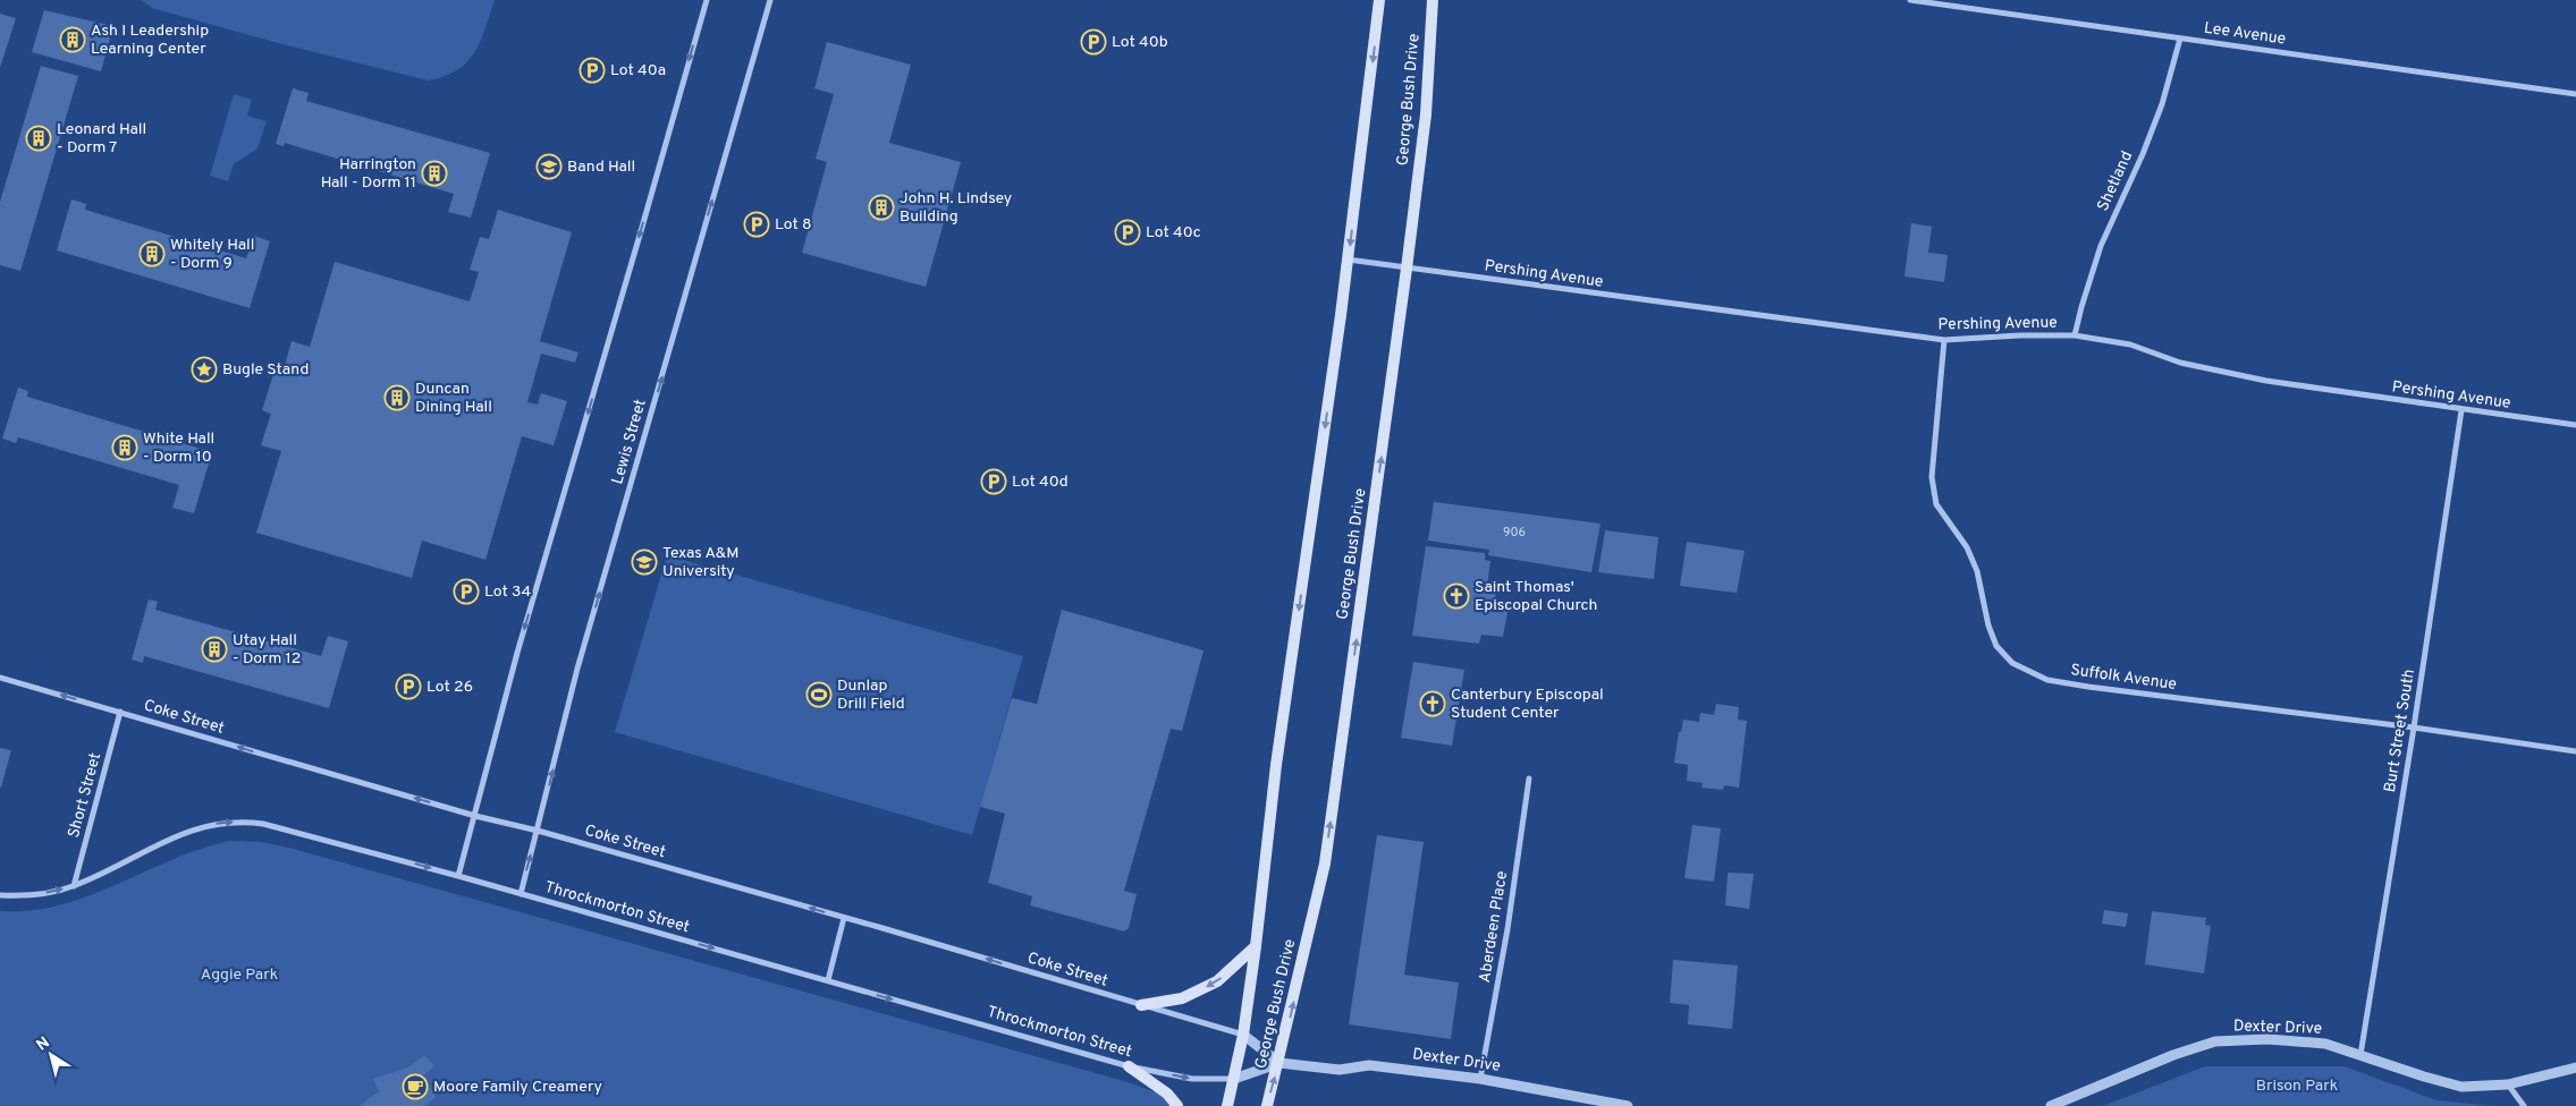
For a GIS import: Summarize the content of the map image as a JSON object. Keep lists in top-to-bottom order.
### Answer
{
  "streets": {
    "main road": ["George Bush Drive"],
    "street": [
      "Lee Avenue",
      "Shetland",
      "Pershing Avenue",
      "Lewis Street",
      "Suffolk Avenue",
      "Coke Street",
      "Burt Street South",
      "Short Street",
      "Throckmorton Street",
      "Aberdeen Place",
      "Dexter Drive"
    ]
  },
  "crossings": [
    ["Lee Avenue", "Shetland"],
    ["George Bush Drive", "Pershing Avenue"],
    ["George Bush Drive", "Coke Street"],
    ["George Bush Drive", "Throckmorton Street"],
    ["George Bush Drive", "Dexter Drive"],
    ["Shetland", "Pershing Avenue"],
    ["Pershing Avenue", "Suffolk Avenue"],
    ["Pershing Avenue", "Burt Street South"],
    ["Lewis Street", "Coke Street"],
    ["Lewis Street", "Throckmorton Street"],
    ["Suffolk Avenue", "Burt Street South"],
    ["Coke Street", "Short Street"],
    ["Burt Street South", "Dexter Drive"],
    ["Short Street", "Throckmorton Street"],
    ["Aberdeen Place", "Dexter Drive"]
  ],
  "one_way": ["Lewis Street", "Coke Street", "Throckmorton Street"],
  "parks": ["Aggie Park", "Brison Park"],
  "places": {
    "building": [
      "Ash I Leadership Learning Center",
      "Leonard Hall - Dorm 7",
      "Harrington Hall - Dorm 11",
      "John H. Lindsey Building",
      "Whitely Hall - Dorm 9",
      "Duncan Dining Hall",
      "White Hall - Dorm 10",
      "Utay Hall - Dorm 12"
    ],
    "parking": [
      "Lot 40b",
      "Lot 40a",
      "Lot 8",
      "Lot 40c",
      "Lot 40d",
      "Lot 34",
      "Lot 26"
    ],
    "school or university": ["Band Hall", "Texas A&M University"],
    "place": ["Bugle Stand"],
    "church": ["Saint Thomas' Episcopal Church", "Canterbury Episcopal Student Center"],
    "sports": ["Dunlap Drill Field"],
    "cafe": ["Moore Family Creamery"]
  },
  "house_numbers": ["906"],
  "north": "top left"
}
